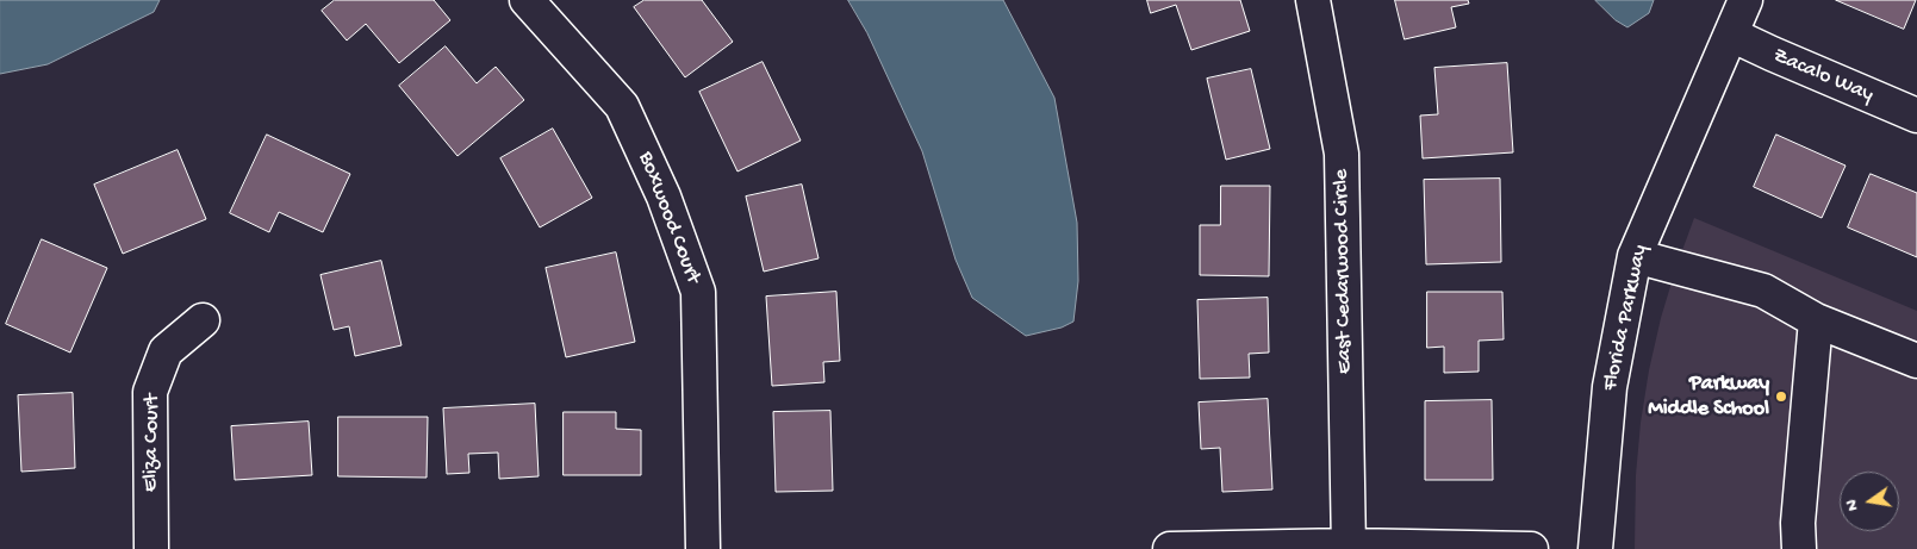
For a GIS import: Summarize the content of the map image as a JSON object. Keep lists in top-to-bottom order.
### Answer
{
  "streets": {
    "street": [
      "Zacalo Way",
      "Boxwood Court",
      "East Cedarwood Circle",
      "Florida Parkway",
      "Eliza Court"
    ]
  },
  "crossings": [
    ["Zacalo Way", "Florida Parkway"]
  ],
  "places": ["Parkway Middle School"],
  "north": "left"
}
